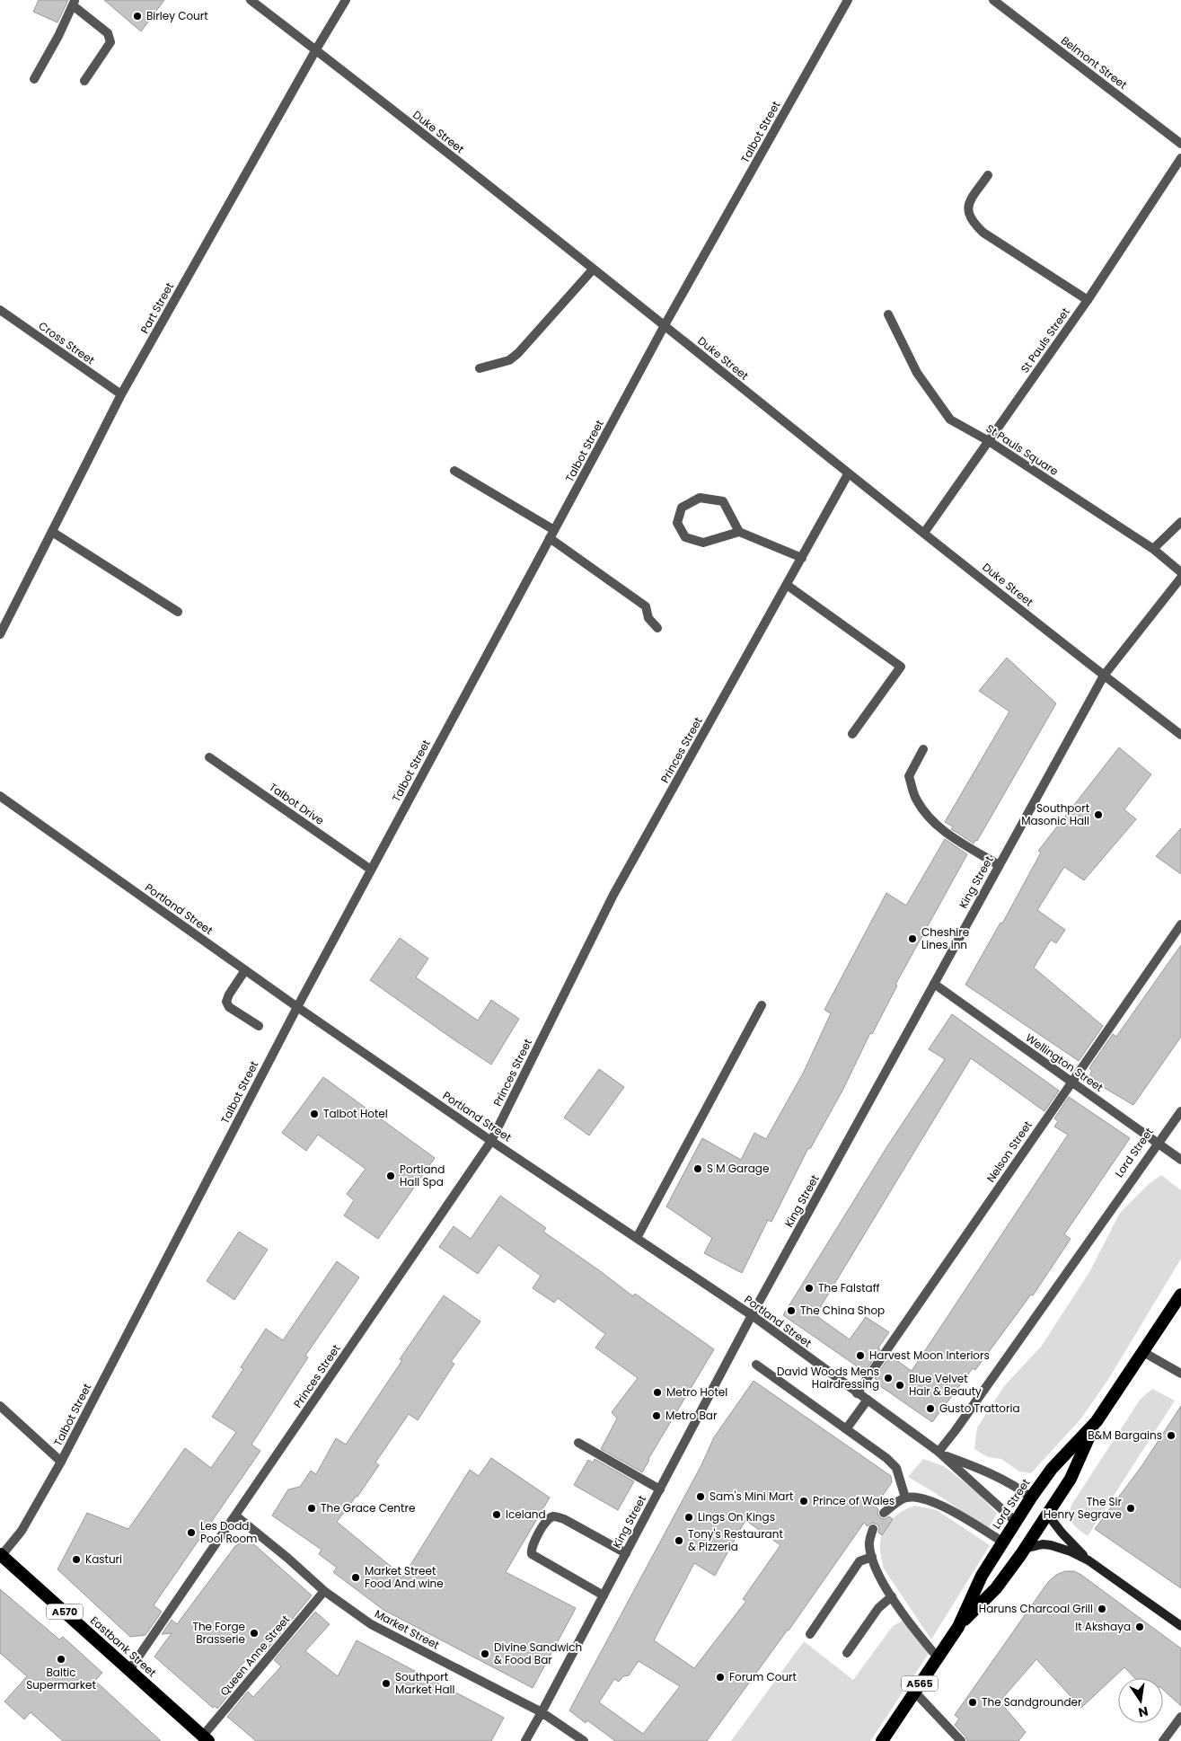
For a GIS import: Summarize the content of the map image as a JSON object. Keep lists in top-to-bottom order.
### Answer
{
  "streets": {
    "highway": [
      "Lord Street",
      "A570",
      "Eastbank Street",
      "A565"
    ],
    "street": [
      "Belmont Street",
      "Duke Street",
      "Talbot Street",
      "Part Street",
      "St Pauls Street",
      "Cross Street",
      "St Pauls Square",
      "Princes Street",
      "Talbot Drive",
      "King Street",
      "Portland Street",
      "Wellington Street",
      "Nelson Street",
      "Market Street",
      "Queen Anne Street"
    ]
  },
  "crossings": [
    ["Duke Street", "Talbot Street"],
    ["Duke Street", "Part Street"],
    ["Duke Street", "St Pauls Street"],
    ["Duke Street", "Princes Street"],
    ["Duke Street", "King Street"],
    ["Talbot Street", "Talbot Drive"],
    ["Talbot Street", "Portland Street"],
    ["Talbot Street", "Eastbank Street"],
    ["Part Street", "Cross Street"],
    ["St Pauls Street", "St Pauls Square"],
    ["Princes Street", "Portland Street"],
    ["Princes Street", "Market Street"],
    ["Princes Street", "Eastbank Street"],
    ["King Street", "Portland Street"],
    ["King Street", "Wellington Street"],
    ["King Street", "Market Street"],
    ["Portland Street", "Nelson Street"],
    ["Portland Street", "Lord Street"],
    ["Wellington Street", "Nelson Street"],
    ["Wellington Street", "Lord Street"],
    ["Market Street", "Queen Anne Street"],
    ["Eastbank Street", "Queen Anne Street"]
  ],
  "places": [
    "Birley Court",
    "Southport Masonic Hall",
    "Cheshire Lines inn",
    "Talbot Hotel",
    "S M Garage",
    "Portland Hall Spa",
    "The Falstaff",
    "The China Shop",
    "Harvest Moon Interiors",
    "David Woods Mens Hairdressing",
    "Blue Velvet Hair & Beauty",
    "Metro Hotel",
    "Gusto Trattoria",
    "Metro Bar",
    "B&M Bargains",
    "Sam's Mini Mart",
    "Prince of Wales",
    "The Grace Centre",
    "The Sir Henry Segrave",
    "Iceland",
    "Lings On Kings",
    "Les Dodd Pool Room",
    "Tony's Restaurant & Pizzeria",
    "Kasturi",
    "Market Street Food And wine",
    "Haruns Charcoal Grill",
    "It Akshaya",
    "The Forge Brasserie",
    "Divine Sandwich & Food Bar",
    "Baltic Supermarket",
    "Forum Court",
    "Southport Market Hall",
    "The Sandgrounder"
  ],
  "north": "bottom"
}
